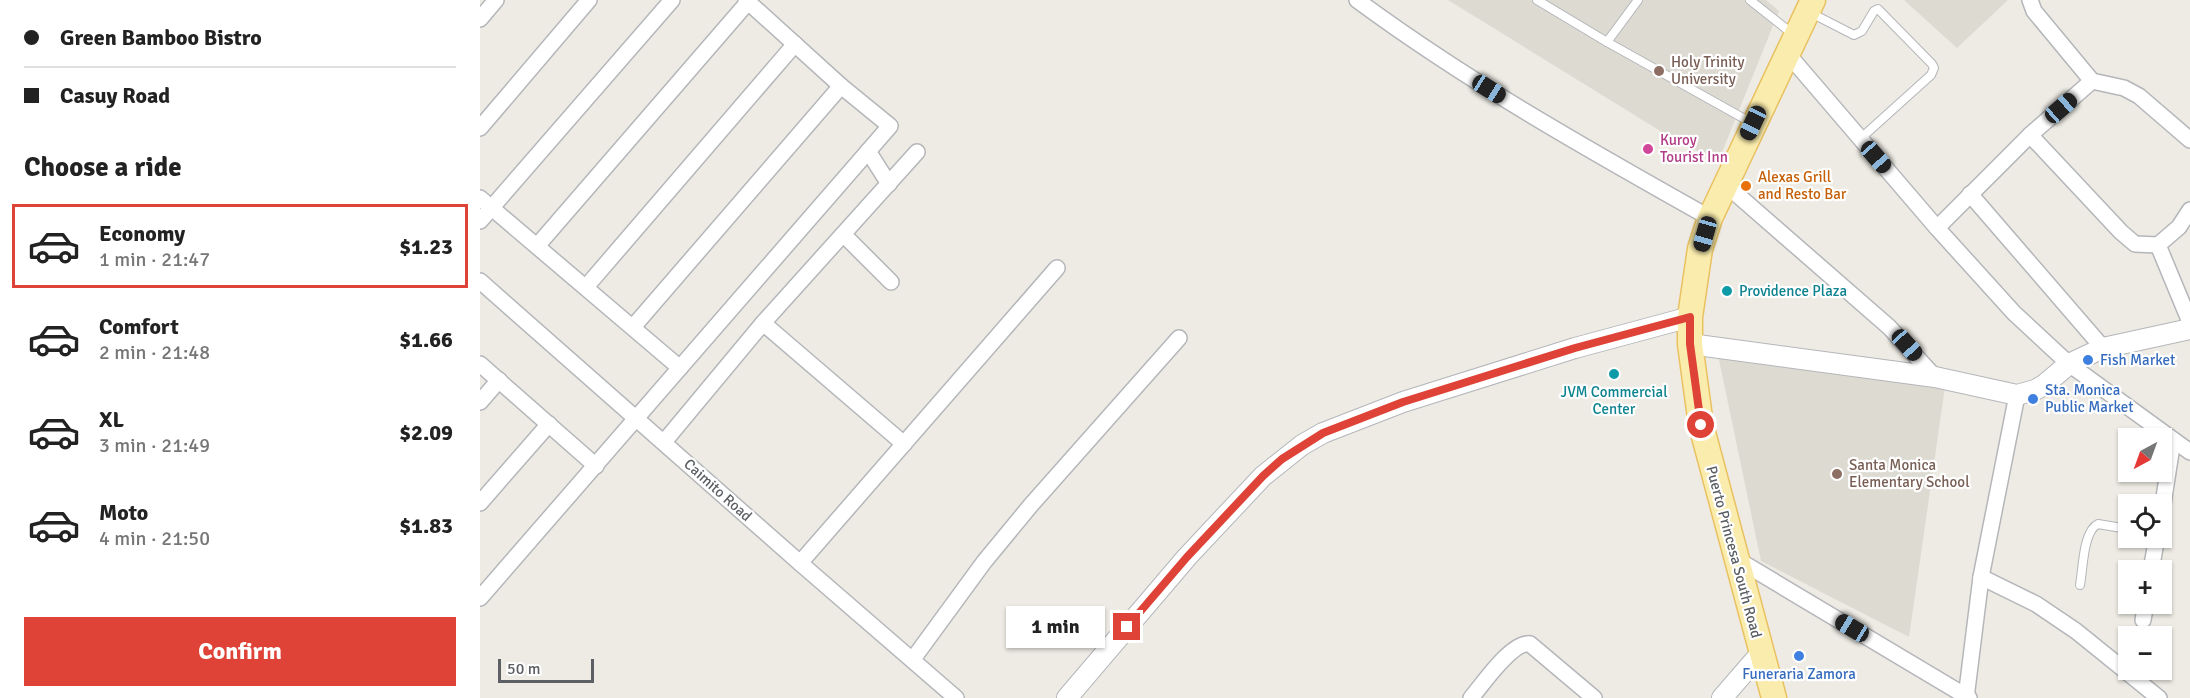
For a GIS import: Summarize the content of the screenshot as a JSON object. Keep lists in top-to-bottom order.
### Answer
{
  "streets": {
    "main road": ["Puerto Princesa South Road"],
    "street": ["Caimito Road"]
  },
  "places": [
    "Holy Trinity University",
    "Kuroy Tourist Inn",
    "Alexas Grill and Resto Bar",
    "Providence Plaza",
    "Fish Market",
    "JVM Commercial Center",
    "Sta. Monica Public Market",
    "Santa Monica Elementary School",
    "Funeraria Zamora"
  ],
  "scale_bar": "50 m",
  "north": "bottom left",
  "page": {
    "banner": ["Green Bamboo Bistro", "Casuy Road"],
    "heading": "Choose a ride",
    "list": [
      {
        "name": "Economy",
        "note": "1 min · 21:47",
        "value": "$1.23"
      },
      {
        "name": "Comfort",
        "note": "2 min · 21:48",
        "value": "$1.66"
      },
      {
        "name": "XL",
        "note": "3 min · 21:49",
        "value": "$2.09"
      },
      {
        "name": "Moto",
        "note": "4 min · 21:50",
        "value": "$1.83"
      }
    ],
    "map_buttons": ["+", "−"],
    "buttons": "Confirm",
    "bubble": "1 min",
    "scale": "50 m"
  }
}
